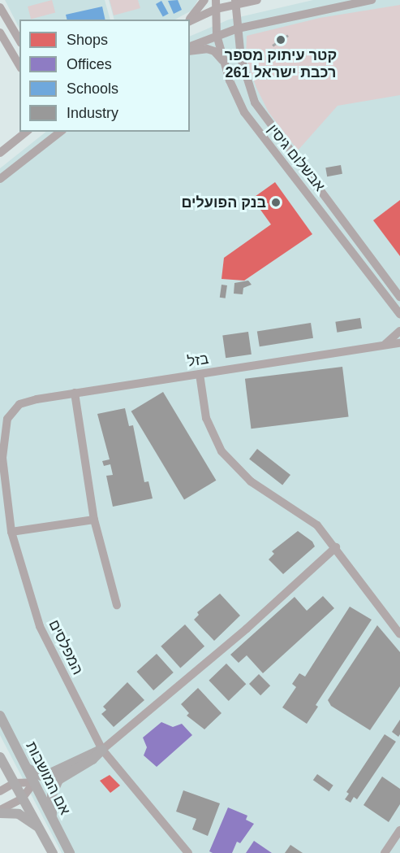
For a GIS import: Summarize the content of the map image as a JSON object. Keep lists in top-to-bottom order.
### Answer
{
  "streets": {
    "main road": ["אם המושבות"],
    "street": ["אבשלום גיסין", "בזל", "המפלסים"]
  },
  "crossings": [
    ["בזל", "המפלסים"]
  ],
  "places": ["קטר עיתוק מספר 261 רכבת ישראל", "בנק הפועלים"],
  "legend": [
    "Shops",
    "Offices",
    "Schools",
    "Industry"
  ]
}
